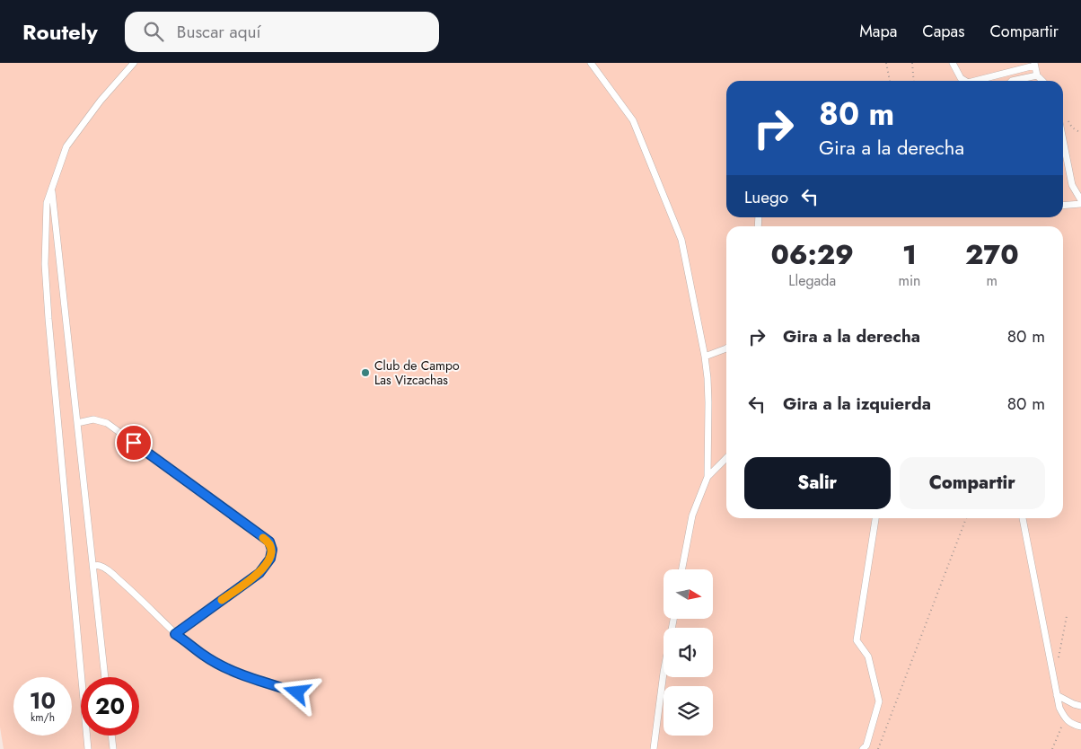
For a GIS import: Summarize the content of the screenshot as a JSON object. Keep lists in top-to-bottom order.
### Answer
{
  "places": ["Club de Campo Las Vizcachas"],
  "north": "right",
  "page": {
    "header": "Routely",
    "search": "Buscar aquí",
    "nav": ["Mapa", "Capas", "Compartir"],
    "turn": ["80 m", "Gira a la derecha"],
    "then": "Luego",
    "eta": [
      "06:29",
      "Llegada",
      "1",
      "min",
      "270",
      "m"
    ],
    "list": [
      {
        "name": "Gira a la derecha",
        "value": "80 m"
      },
      {
        "name": "Gira a la izquierda",
        "value": "80 m"
      }
    ],
    "buttons": ["Salir", "Compartir"],
    "speed": "10 km/h",
    "limit": "20"
  }
}
